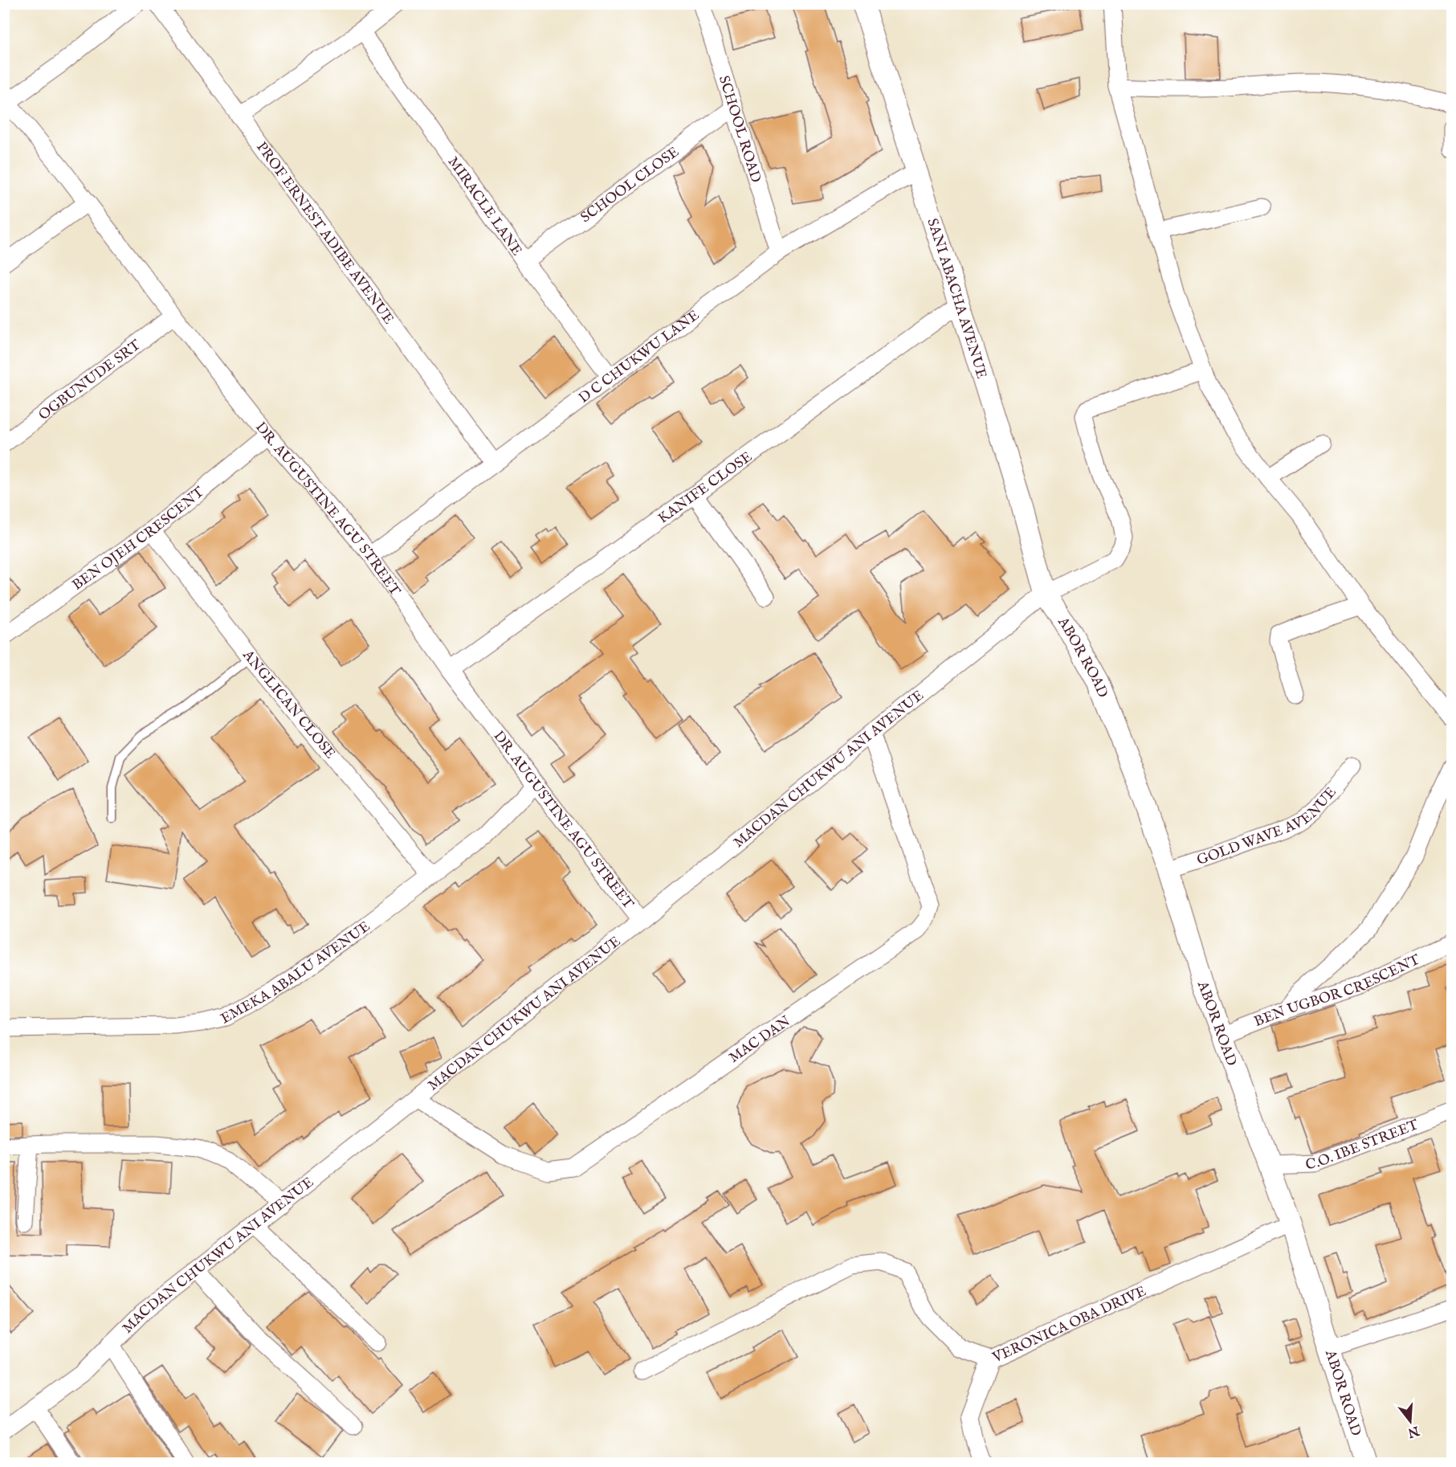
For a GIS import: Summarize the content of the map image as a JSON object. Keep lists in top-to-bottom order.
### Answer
{
  "streets": {
    "street": [
      "SCHOOL ROAD",
      "SCHOOL CLOSE",
      "MIRACLE LANE",
      "PROF ERNEST ADIBE AVENUE",
      "SANI ABACHA AVENUE",
      "D C CHUKWU LANE",
      "OGBUNUDE SRT",
      "KANIFE CLOSE",
      "DR. AUGUSTINE AGU STREET",
      "BEN OJEH CRESCENT",
      "ABOR ROAD",
      "ANGLICAN CLOSE",
      "MACDAN CHUKWU ANI AVENUE",
      "GOLD WAVE AVENUE",
      "EMEKA ABALU AVENUE",
      "BEN UGBOR CRESCENT",
      "MAC DAN",
      "C.O. IBE STREET",
      "VERONICA OBA DRIVE"
    ]
  },
  "crossings": [
    ["SCHOOL ROAD", "SCHOOL CLOSE"],
    ["SCHOOL ROAD", "D C CHUKWU LANE"],
    ["SCHOOL CLOSE", "MIRACLE LANE"],
    ["MIRACLE LANE", "D C CHUKWU LANE"],
    ["PROF ERNEST ADIBE AVENUE", "D C CHUKWU LANE"],
    ["SANI ABACHA AVENUE", "D C CHUKWU LANE"],
    ["SANI ABACHA AVENUE", "KANIFE CLOSE"],
    ["SANI ABACHA AVENUE", "ABOR ROAD"],
    ["SANI ABACHA AVENUE", "MACDAN CHUKWU ANI AVENUE"],
    ["D C CHUKWU LANE", "DR. AUGUSTINE AGU STREET"],
    ["OGBUNUDE SRT", "DR. AUGUSTINE AGU STREET"],
    ["KANIFE CLOSE", "DR. AUGUSTINE AGU STREET"],
    ["DR. AUGUSTINE AGU STREET", "BEN OJEH CRESCENT"],
    ["DR. AUGUSTINE AGU STREET", "MACDAN CHUKWU ANI AVENUE"],
    ["DR. AUGUSTINE AGU STREET", "EMEKA ABALU AVENUE"],
    ["BEN OJEH CRESCENT", "ANGLICAN CLOSE"],
    ["ABOR ROAD", "MACDAN CHUKWU ANI AVENUE"],
    ["ABOR ROAD", "GOLD WAVE AVENUE"],
    ["ABOR ROAD", "BEN UGBOR CRESCENT"],
    ["ABOR ROAD", "C.O. IBE STREET"],
    ["ABOR ROAD", "VERONICA OBA DRIVE"],
    ["ANGLICAN CLOSE", "EMEKA ABALU AVENUE"],
    ["MACDAN CHUKWU ANI AVENUE", "MAC DAN"]
  ],
  "north": "bottom"
}
